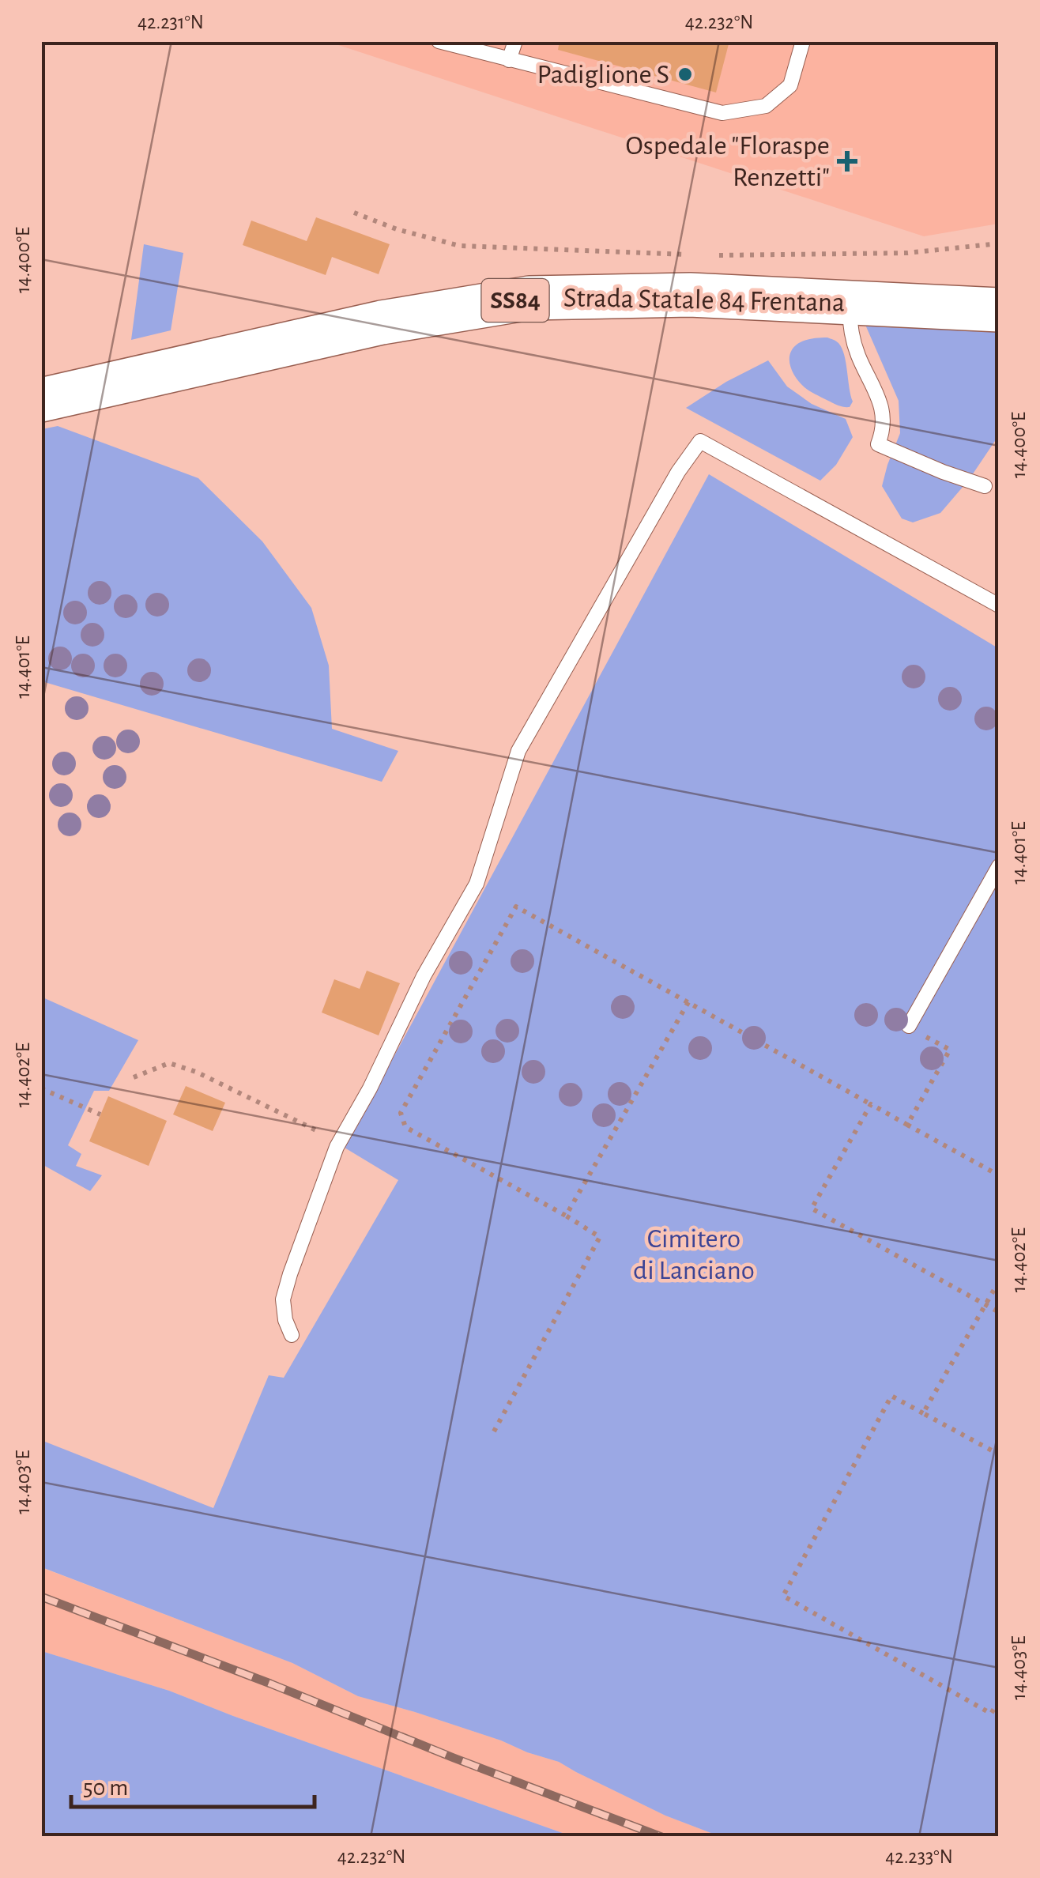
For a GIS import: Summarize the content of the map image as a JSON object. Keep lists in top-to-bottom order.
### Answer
{
  "streets": {
    "main road": ["SS84", "Strada Statale 84 Frentana"]
  },
  "parks": ["Cimitero di Lanciano"],
  "places": {
    "other": ["Padiglione S"],
    "health": ["Ospedale \"Floraspe Renzetti\""]
  },
  "scale_bar": "50 m",
  "coordinates": [
    "42.231°N",
    "42.232°N",
    "14.400°E",
    "14.401°E",
    "14.402°E",
    "14.403°E",
    "42.233°N"
  ]
}
